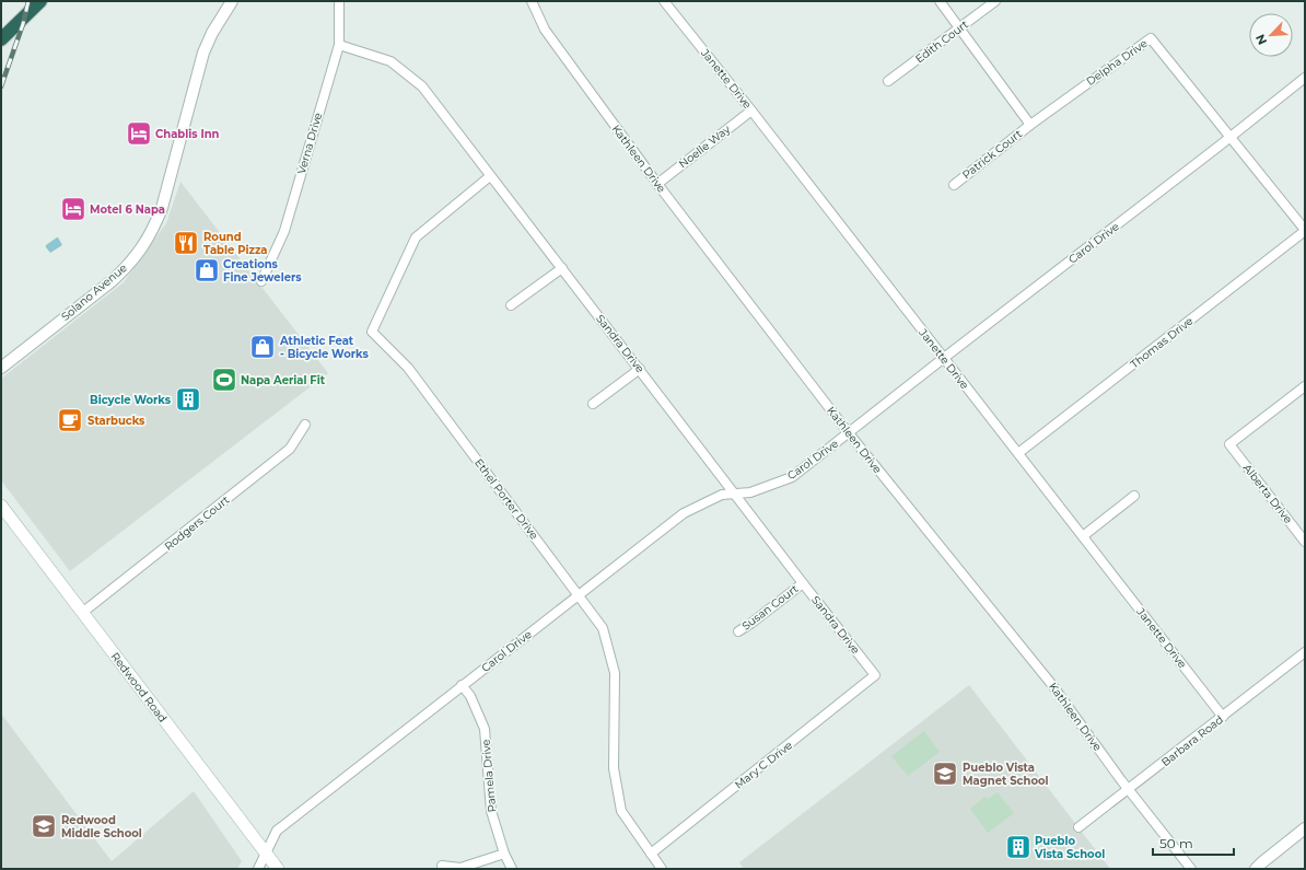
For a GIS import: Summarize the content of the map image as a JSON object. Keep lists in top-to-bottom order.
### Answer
{
  "streets": {
    "main road": ["Redwood Road"],
    "street": [
      "Edith Court",
      "Delpha Drive",
      "Janette Drive",
      "Verna Drive",
      "Noelle Way",
      "Patrick Court",
      "Kathleen Drive",
      "Carol Drive",
      "Solano Avenue",
      "Thomas Drive",
      "Sandra Drive",
      "Alberta Drive",
      "Ethel Porter Drive",
      "Rodgers Court",
      "Susan Court",
      "Barbara Road",
      "Mary C Drive",
      "Pamela Drive"
    ]
  },
  "crossings": [
    ["Delpha Drive", "Patrick Court"],
    ["Delpha Drive", "Carol Drive"],
    ["Delpha Drive", "Thomas Drive"],
    ["Janette Drive", "Noelle Way"],
    ["Janette Drive", "Carol Drive"],
    ["Janette Drive", "Thomas Drive"],
    ["Janette Drive", "Barbara Road"],
    ["Verna Drive", "Sandra Drive"],
    ["Noelle Way", "Kathleen Drive"],
    ["Kathleen Drive", "Carol Drive"],
    ["Kathleen Drive", "Barbara Road"],
    ["Carol Drive", "Sandra Drive"],
    ["Carol Drive", "Ethel Porter Drive"],
    ["Carol Drive", "Redwood Road"],
    ["Carol Drive", "Pamela Drive"],
    ["Sandra Drive", "Ethel Porter Drive"],
    ["Sandra Drive", "Susan Court"],
    ["Sandra Drive", "Mary C Drive"],
    ["Ethel Porter Drive", "Mary C Drive"],
    ["Rodgers Court", "Redwood Road"]
  ],
  "places": {
    "hotel": ["Chablis Inn", "Motel 6 Napa"],
    "restaurant": ["Round Table Pizza"],
    "shop": ["Creations Fine Jewelers", "Athletic Feat - Bicycle Works"],
    "sports": ["Napa Aerial Fit"],
    "building": ["Bicycle Works", "Pueblo Vista School"],
    "cafe": ["Starbucks"],
    "school or university": ["Pueblo Vista Magnet School", "Redwood Middle School"]
  },
  "scale_bar": "50 m",
  "north": "bottom left"
}
